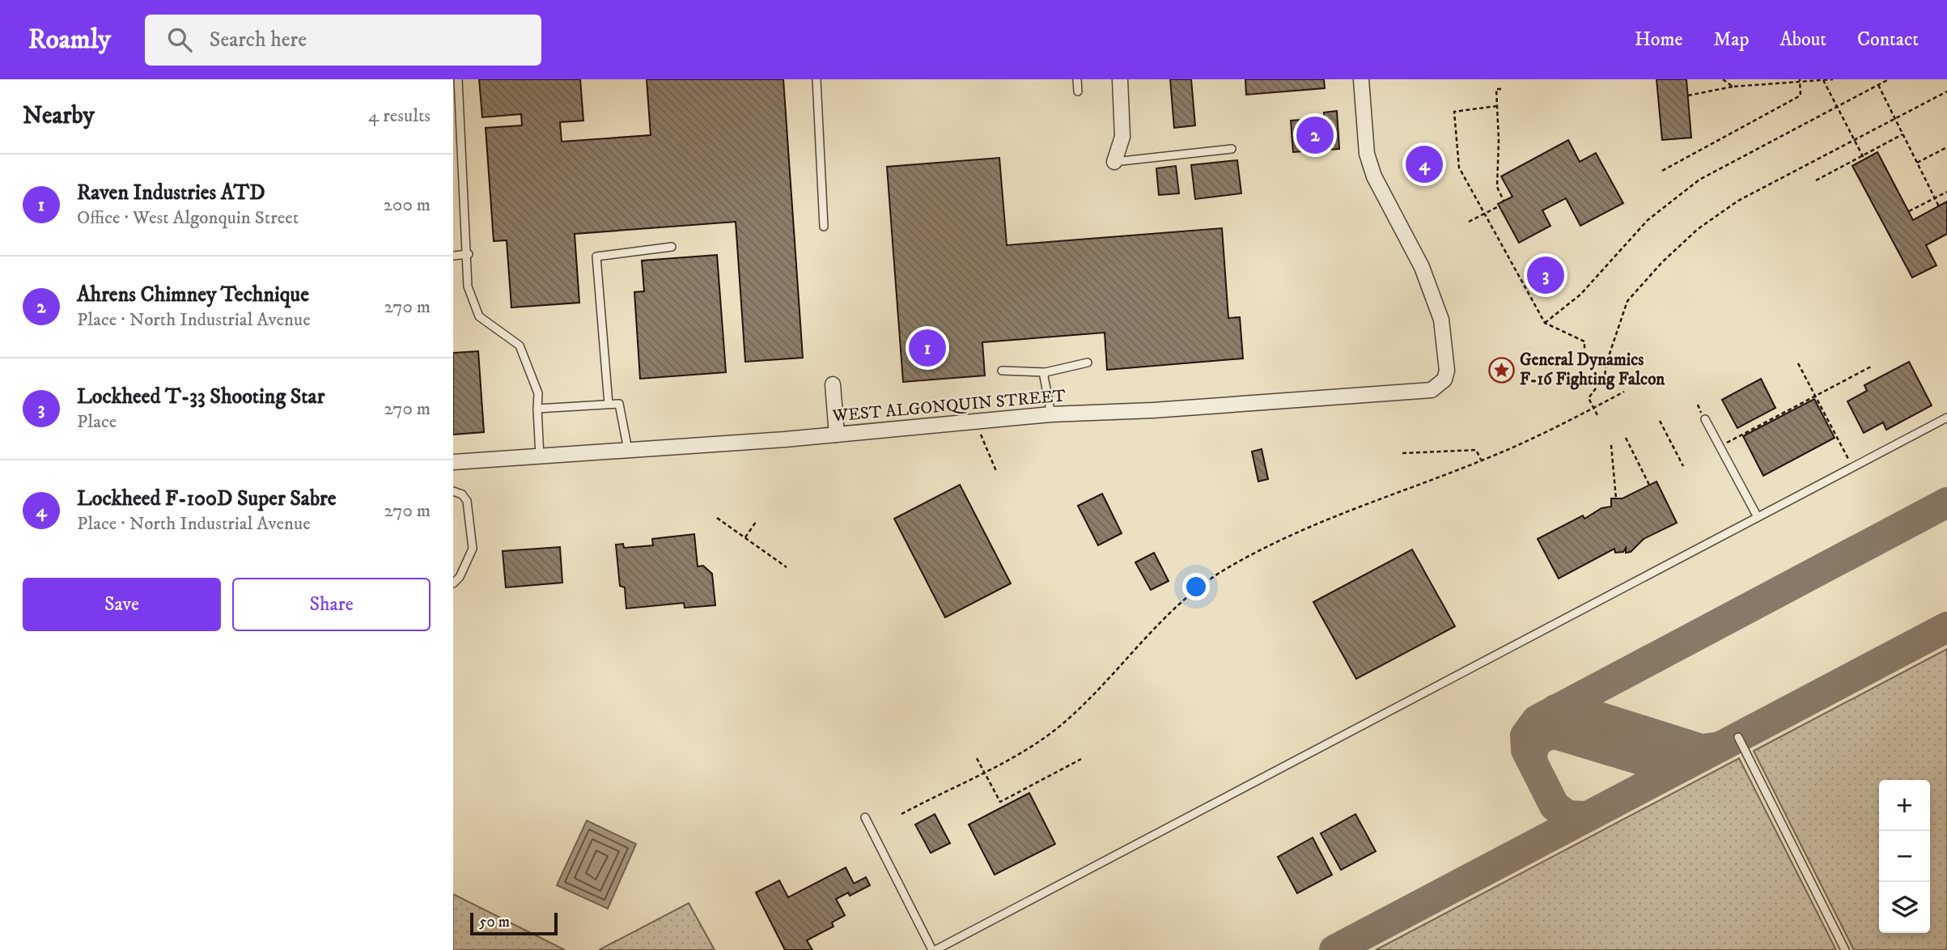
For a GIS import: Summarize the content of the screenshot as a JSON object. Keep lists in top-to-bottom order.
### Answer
{
  "streets": {
    "street": ["WEST ALGONQUIN STREET"]
  },
  "places": {
    "place": ["General Dynamics F-16 Fighting Falcon"]
  },
  "scale_bar": "50 m",
  "page": {
    "header": "Roamly",
    "search": "Search here",
    "nav": [
      "Home",
      "Map",
      "About",
      "Contact"
    ],
    "heading": ["Nearby", "4 results"],
    "pins": [
      "2",
      "4",
      "3",
      "1"
    ],
    "list": [
      {
        "mark": "1",
        "name": "Raven Industries ATD",
        "note": "Office · West Algonquin Street",
        "value": "200 m"
      },
      {
        "mark": "2",
        "name": "Ahrens Chimney Technique",
        "note": "Place · North Industrial Avenue",
        "value": "270 m"
      },
      {
        "mark": "3",
        "name": "Lockheed T-33 Shooting Star",
        "note": "Place",
        "value": "270 m"
      },
      {
        "mark": "4",
        "name": "Lockheed F-100D Super Sabre",
        "note": "Place · North Industrial Avenue",
        "value": "270 m"
      }
    ],
    "buttons": ["Save", "Share"],
    "map_buttons": ["+", "−"],
    "scale": "50 m"
  }
}
